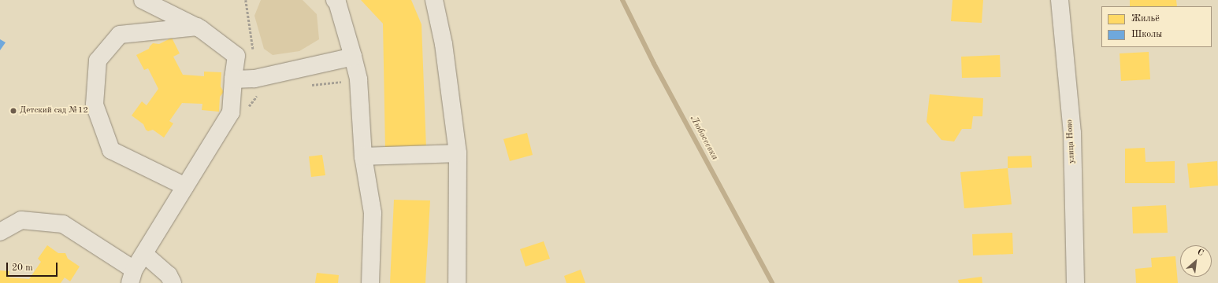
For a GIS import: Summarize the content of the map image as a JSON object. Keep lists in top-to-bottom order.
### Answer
{
  "streets": {
    "street": ["улица Ново"]
  },
  "water": ["Любосеевка"],
  "places": ["Детский сад №12"],
  "legend": ["Жильё", "Школы"],
  "scale_bar": "20 m",
  "north": "top right"
}
